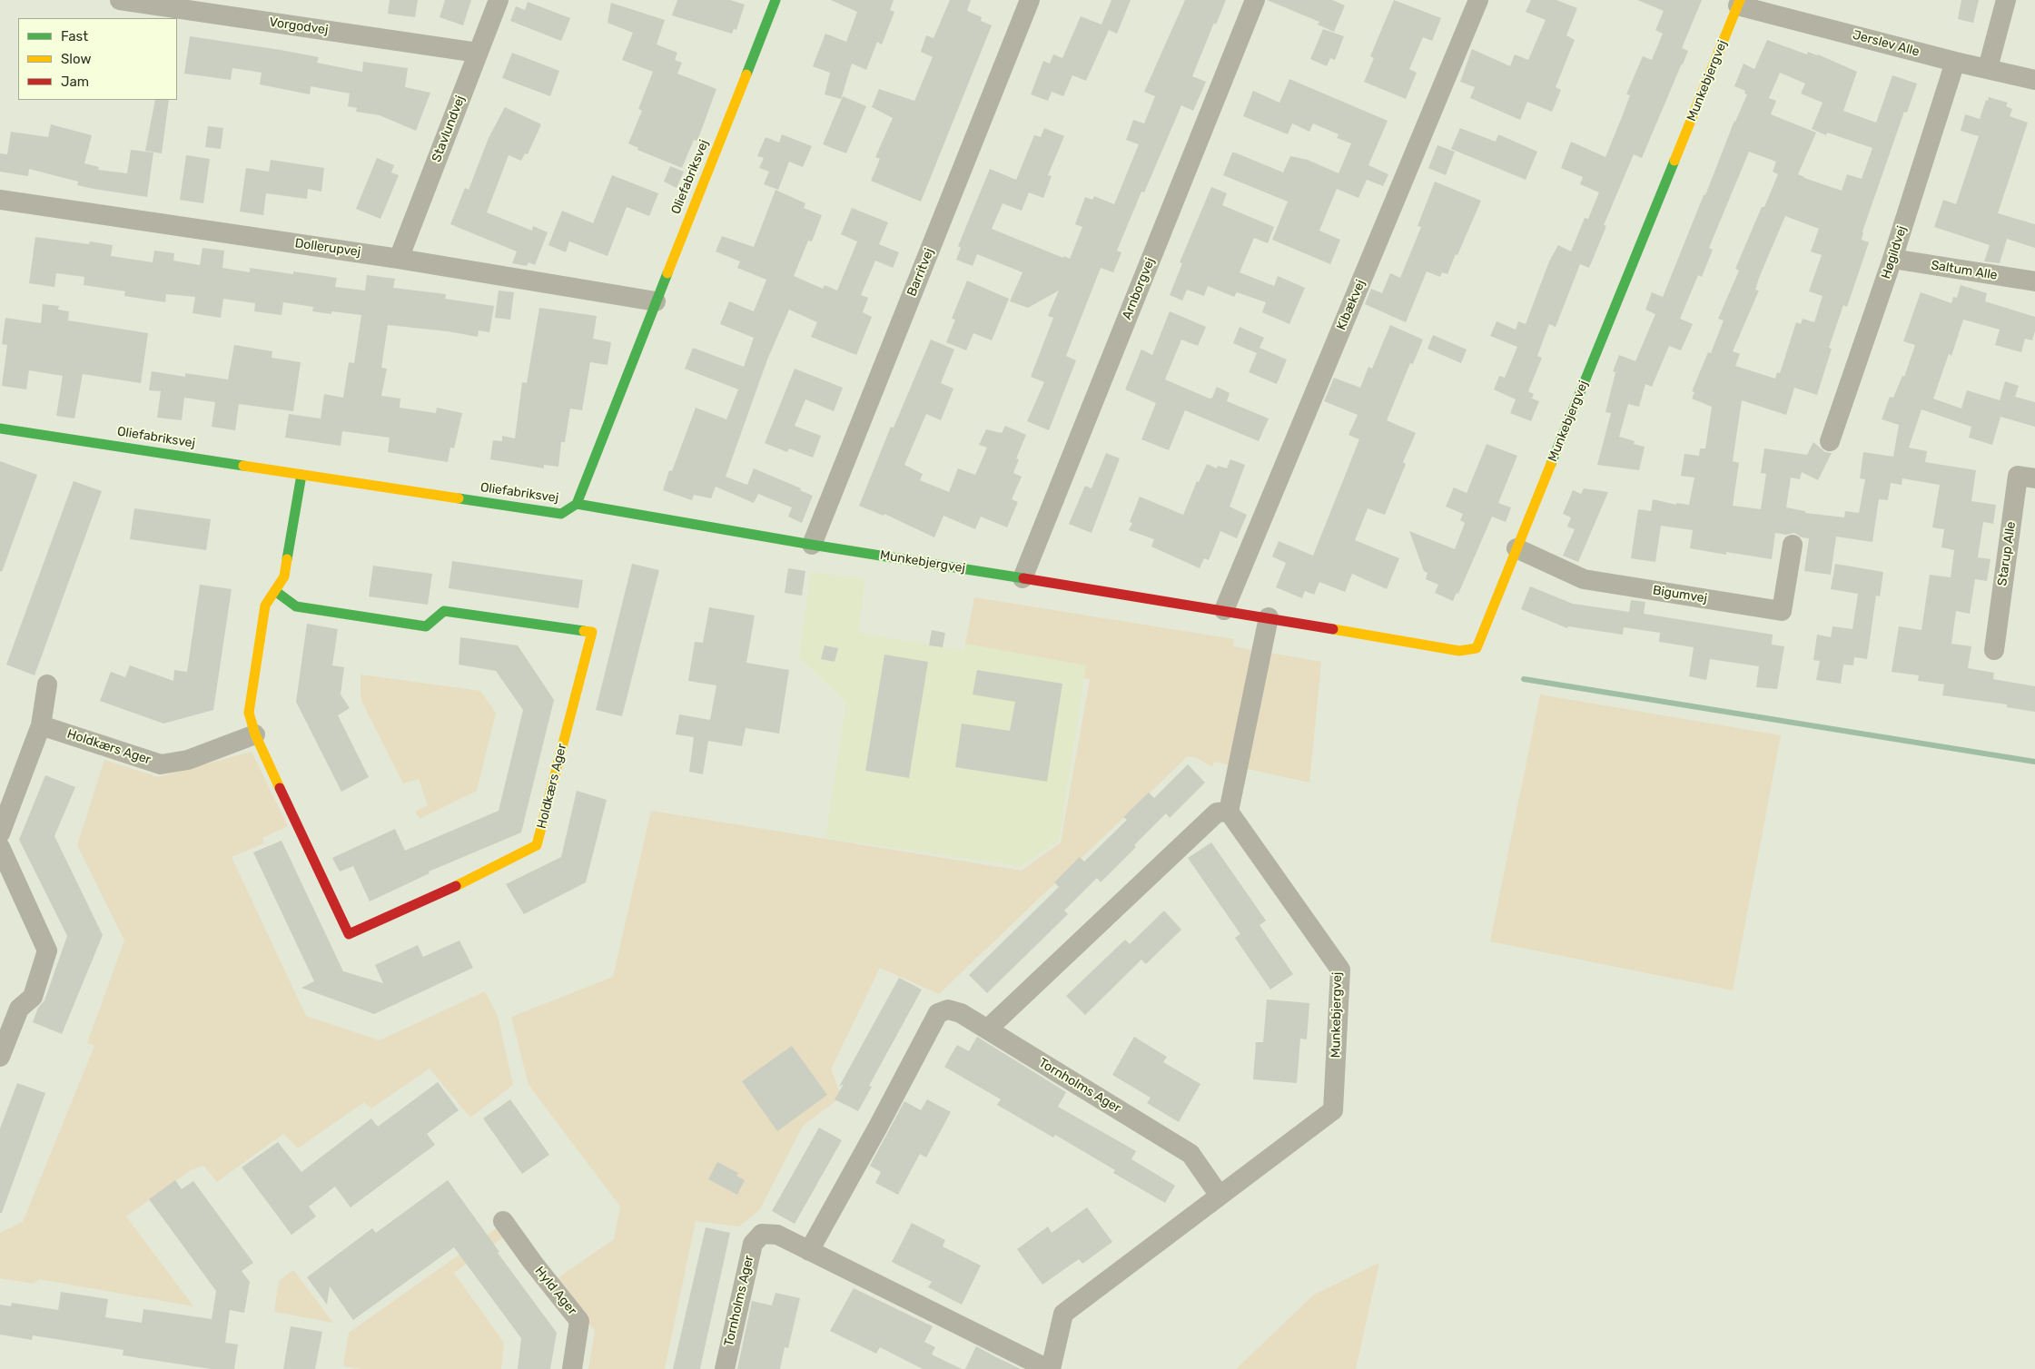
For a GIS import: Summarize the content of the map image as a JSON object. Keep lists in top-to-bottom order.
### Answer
{
  "streets": {
    "street": [
      "Vorgodvej",
      "Jerslev Alle",
      "Munkebjergvej",
      "Stavlundvej",
      "Oliefabriksvej",
      "Dollerupvej",
      "Høgildvej",
      "Saltum Alle",
      "Barritvej",
      "Arnborgvej",
      "Kibækvej",
      "Starup Alle",
      "Bigumvej",
      "Holdkærs Ager",
      "Tornholms Ager",
      "Hyld Ager"
    ]
  },
  "crossings": [
    ["Vorgodvej", "Stavlundvej"],
    ["Jerslev Alle", "Munkebjergvej"],
    ["Jerslev Alle", "Høgildvej"],
    ["Munkebjergvej", "Oliefabriksvej"],
    ["Munkebjergvej", "Barritvej"],
    ["Munkebjergvej", "Arnborgvej"],
    ["Munkebjergvej", "Kibækvej"],
    ["Munkebjergvej", "Bigumvej"],
    ["Munkebjergvej", "Tornholms Ager"],
    ["Stavlundvej", "Dollerupvej"],
    ["Oliefabriksvej", "Dollerupvej"],
    ["Oliefabriksvej", "Holdkærs Ager"],
    ["Høgildvej", "Saltum Alle"]
  ],
  "legend": ["Fast", "Slow", "Jam"]
}
